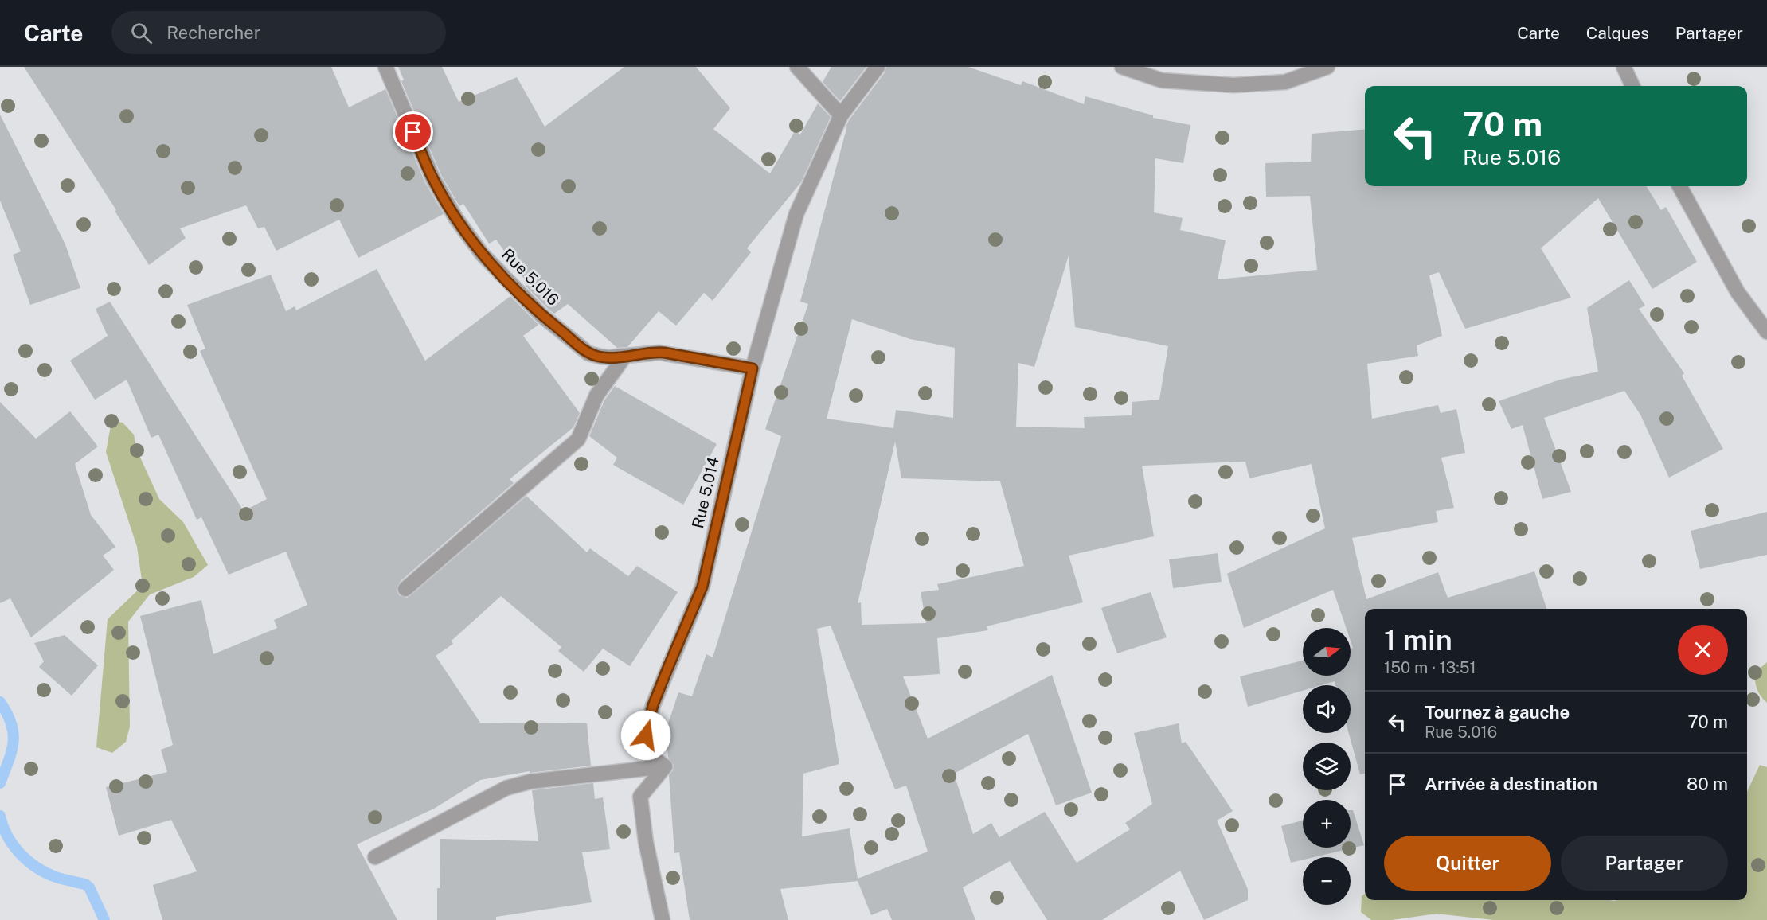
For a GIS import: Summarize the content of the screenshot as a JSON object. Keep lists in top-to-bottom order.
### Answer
{
  "streets": {
    "street": ["Rue 5.016", "Rue 5.014"]
  },
  "crossings": [
    ["Rue 5.016", "Rue 5.014"]
  ],
  "north": "right",
  "page": {
    "header": "Carte",
    "search": "Rechercher",
    "nav": ["Carte", "Calques", "Partager"],
    "turn": ["70 m", "Rue 5.016"],
    "heading": ["1 min", "150 m · 13:51"],
    "map_buttons": ["+", "−"],
    "list": [
      {
        "name": "Tournez à gauche",
        "note": "Rue 5.016",
        "value": "70 m"
      },
      {
        "name": "Arrivée à destination",
        "value": "80 m"
      }
    ],
    "buttons": ["Quitter", "Partager"]
  }
}
